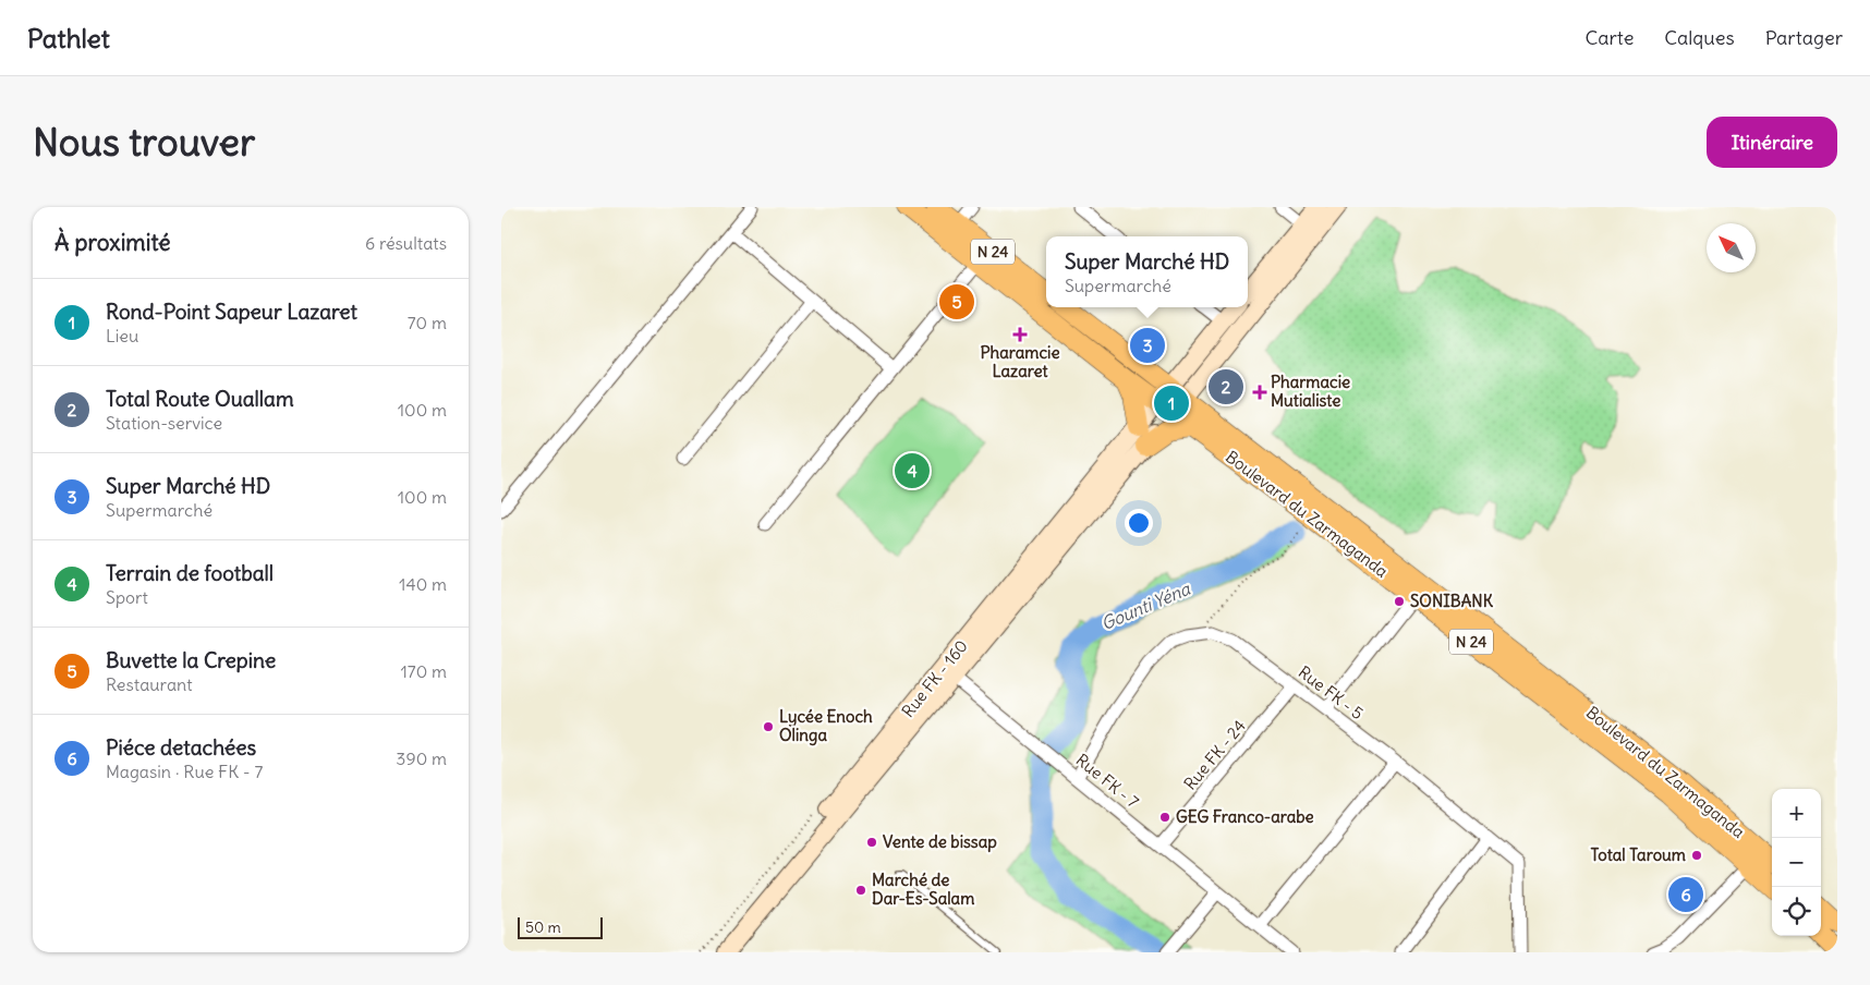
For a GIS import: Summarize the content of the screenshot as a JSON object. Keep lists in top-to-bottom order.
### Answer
{
  "streets": {
    "main road": ["N 24", "Boulevard du Zarmaganda", "Rue FK - 160"],
    "street": ["Rue FK - 5", "Rue FK - 24", "Rue FK - 7"]
  },
  "crossings": [
    ["Boulevard du Zarmaganda", "Rue FK - 160"],
    ["Rue FK - 160", "Rue FK - 7"],
    ["Rue FK - 5", "Rue FK - 24"],
    ["Rue FK - 5", "Rue FK - 7"],
    ["Rue FK - 24", "Rue FK - 7"]
  ],
  "water": ["Gounti Yéna"],
  "places": {
    "health": ["Pharamcie Lazaret", "Pharmacie Mutialiste"],
    "other": [
      "SONIBANK",
      "Lycée Enoch Olinga",
      "GEG Franco-arabe",
      "Vente de bissap",
      "Total Taroum",
      "Marché de Dar-Es-Salam"
    ]
  },
  "scale_bar": "50 m",
  "north": "top left",
  "page": {
    "header": "Pathlet",
    "nav": ["Carte", "Calques", "Partager"],
    "buttons": "Itinéraire",
    "title": "Nous trouver",
    "heading": ["À proximité", "6 résultats"],
    "popup": ["Super Marché HD", "Supermarché"],
    "list": [
      {
        "mark": "1",
        "name": "Rond-Point Sapeur Lazaret",
        "note": "Lieu",
        "value": "70 m"
      },
      {
        "mark": "2",
        "name": "Total Route Ouallam",
        "note": "Station-service",
        "value": "100 m"
      },
      {
        "mark": "3",
        "name": "Super Marché HD",
        "note": "Supermarché",
        "value": "100 m"
      },
      {
        "mark": "4",
        "name": "Terrain de football",
        "note": "Sport",
        "value": "140 m"
      },
      {
        "mark": "5",
        "name": "Buvette la Crepine",
        "note": "Restaurant",
        "value": "170 m"
      },
      {
        "mark": "6",
        "name": "Piéce detachées",
        "note": "Magasin · Rue FK - 7",
        "value": "390 m"
      }
    ],
    "pins": [
      "5",
      "3",
      "2",
      "1",
      "4",
      "6"
    ],
    "map_buttons": ["+", "−"],
    "scale": "50 m"
  }
}
